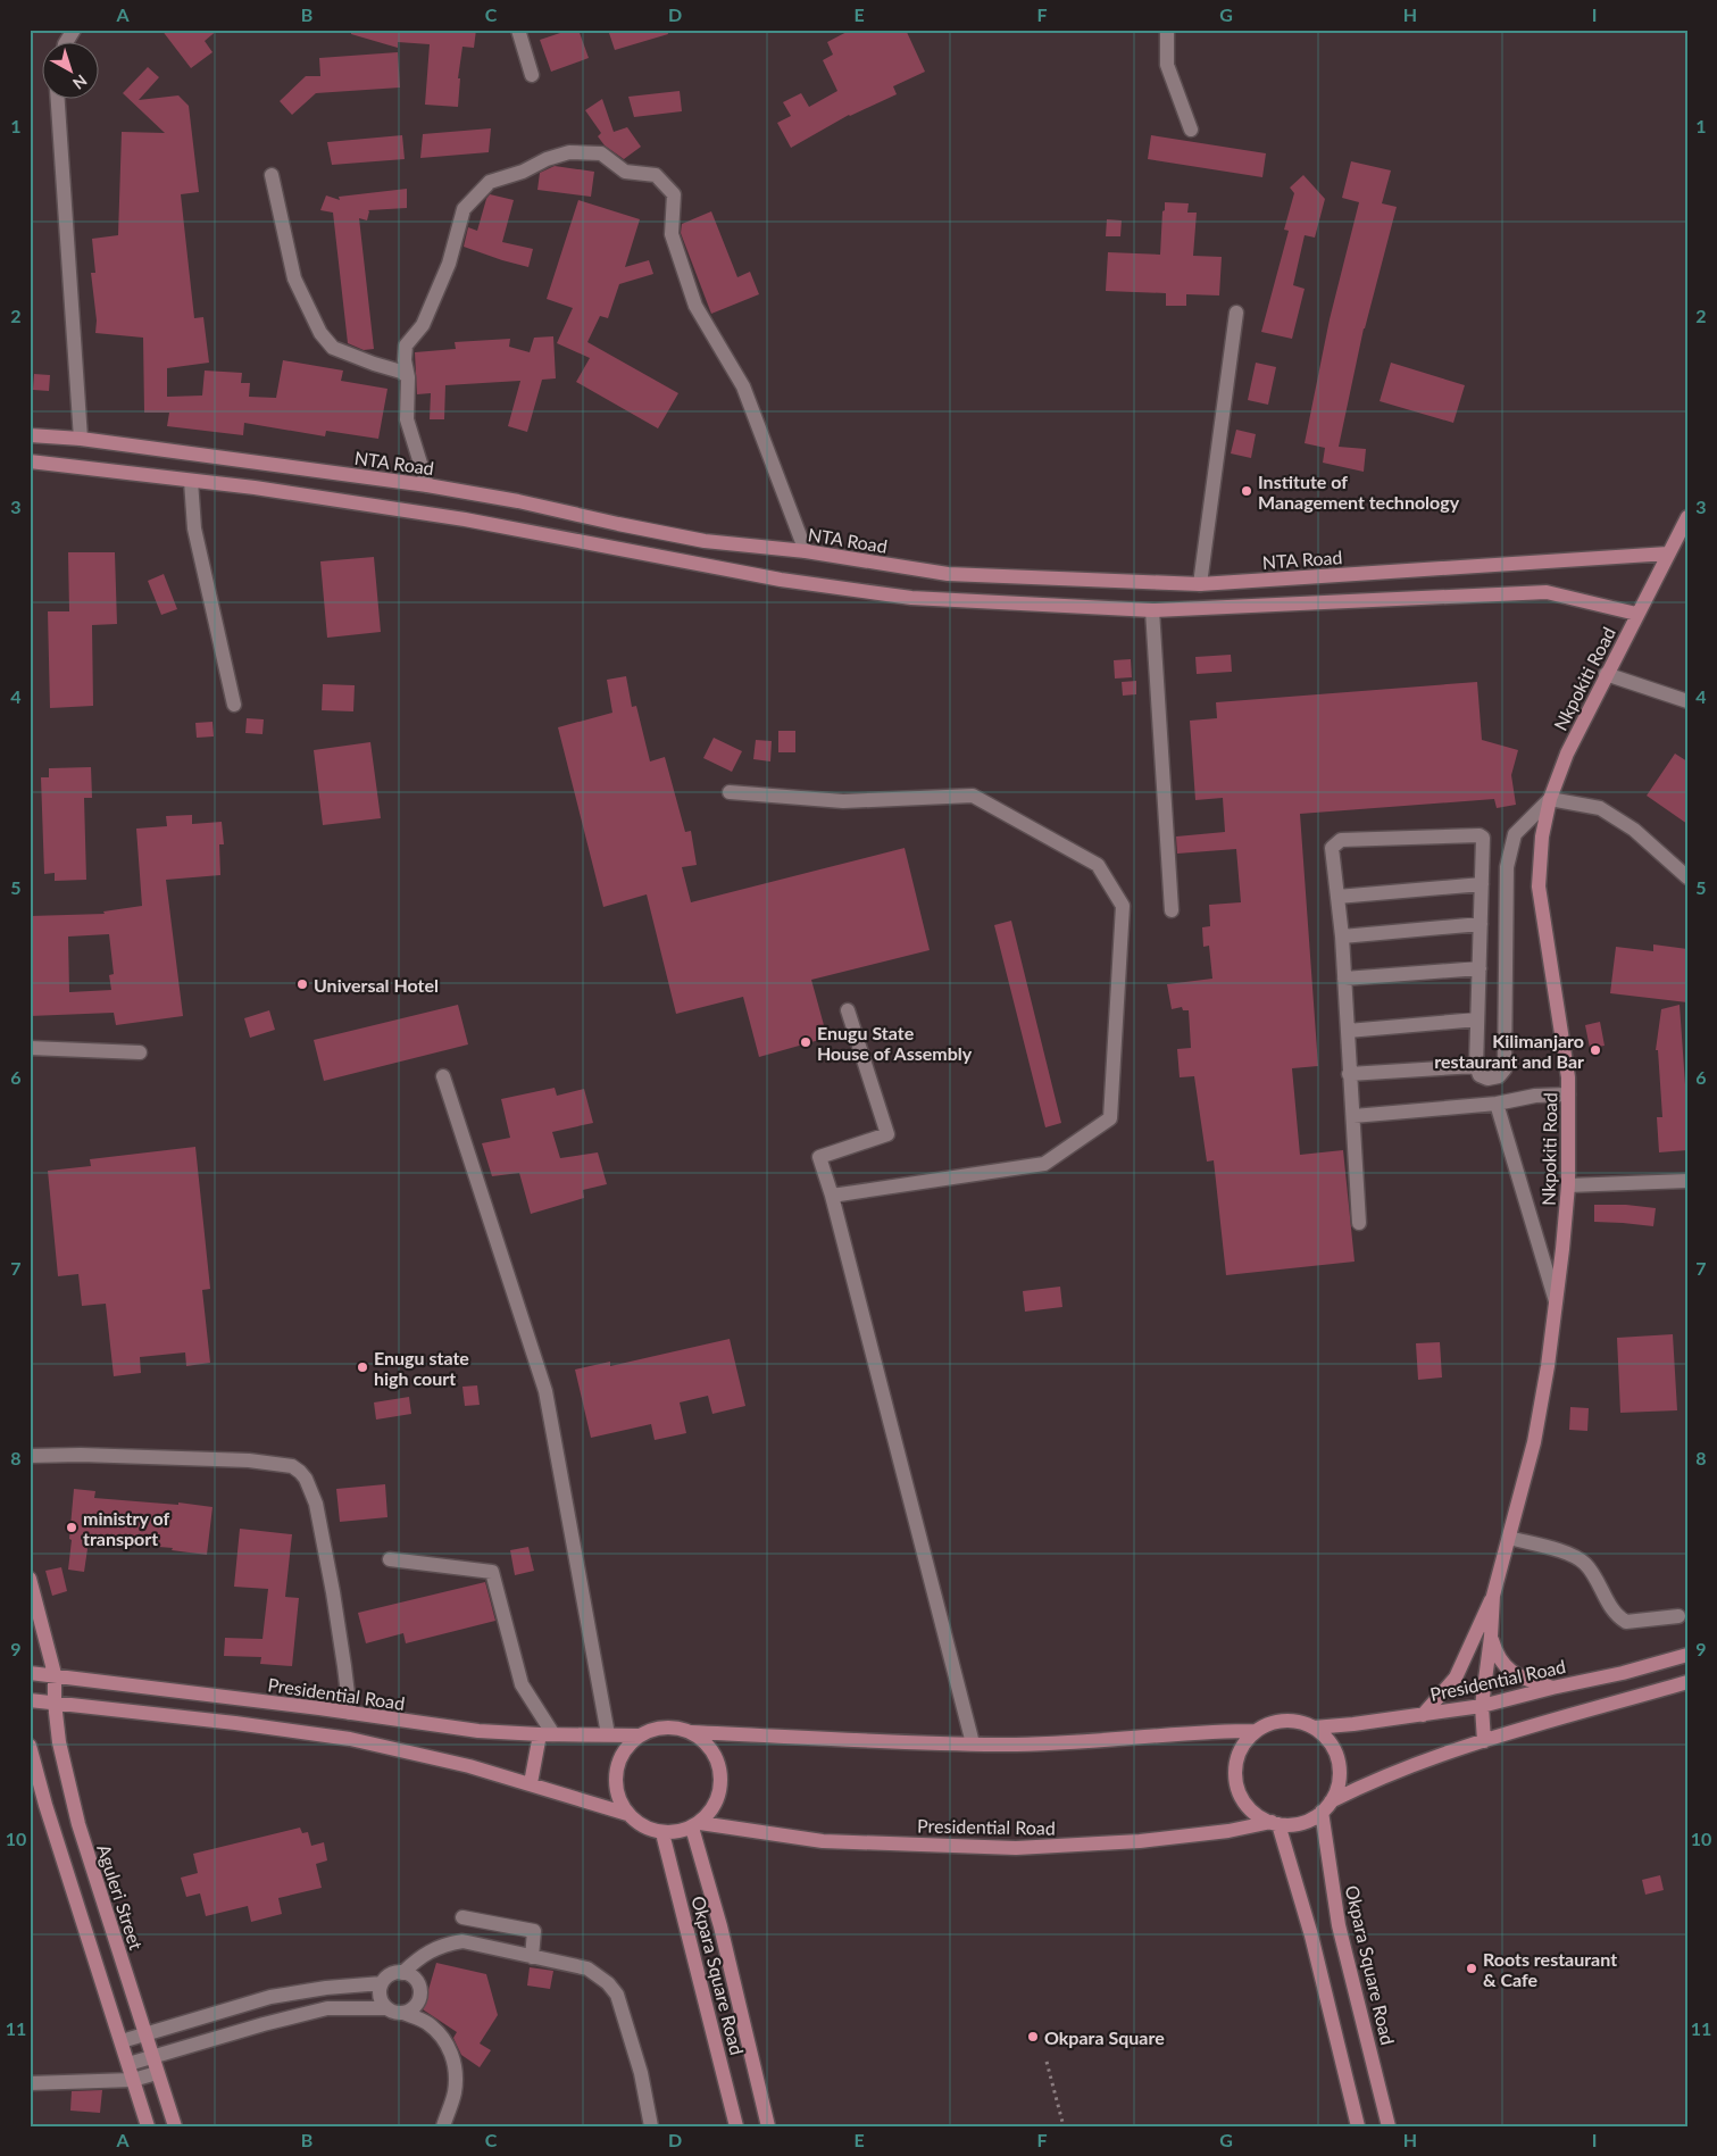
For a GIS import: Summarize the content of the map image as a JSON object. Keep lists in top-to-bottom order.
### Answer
{
  "streets": {
    "main road": [
      "NTA Road",
      "Nkpokiti Road",
      "Presidential Road",
      "Aguleri Street",
      "Okpara Square Road"
    ]
  },
  "crossings": [
    ["NTA Road", "Nkpokiti Road"],
    ["Nkpokiti Road", "Presidential Road"],
    ["Presidential Road", "Aguleri Street"],
    ["Presidential Road", "Okpara Square Road"]
  ],
  "places": [
    "Institute of Management technology",
    "Universal Hotel",
    "Enugu State House of Assembly",
    "Kilimanjaro restaurant and Bar",
    "Enugu state high court",
    "ministry of transport",
    "Roots restaurant & Cafe",
    "Okpara Square"
  ],
  "north": "bottom right",
  "grid": {
    "columns": [
      "A",
      "B",
      "C",
      "D",
      "E",
      "F",
      "G",
      "H",
      "I"
    ],
    "rows": [
      "1",
      "2",
      "3",
      "4",
      "5",
      "6",
      "7",
      "8",
      "9",
      "10",
      "11"
    ]
  }
}
